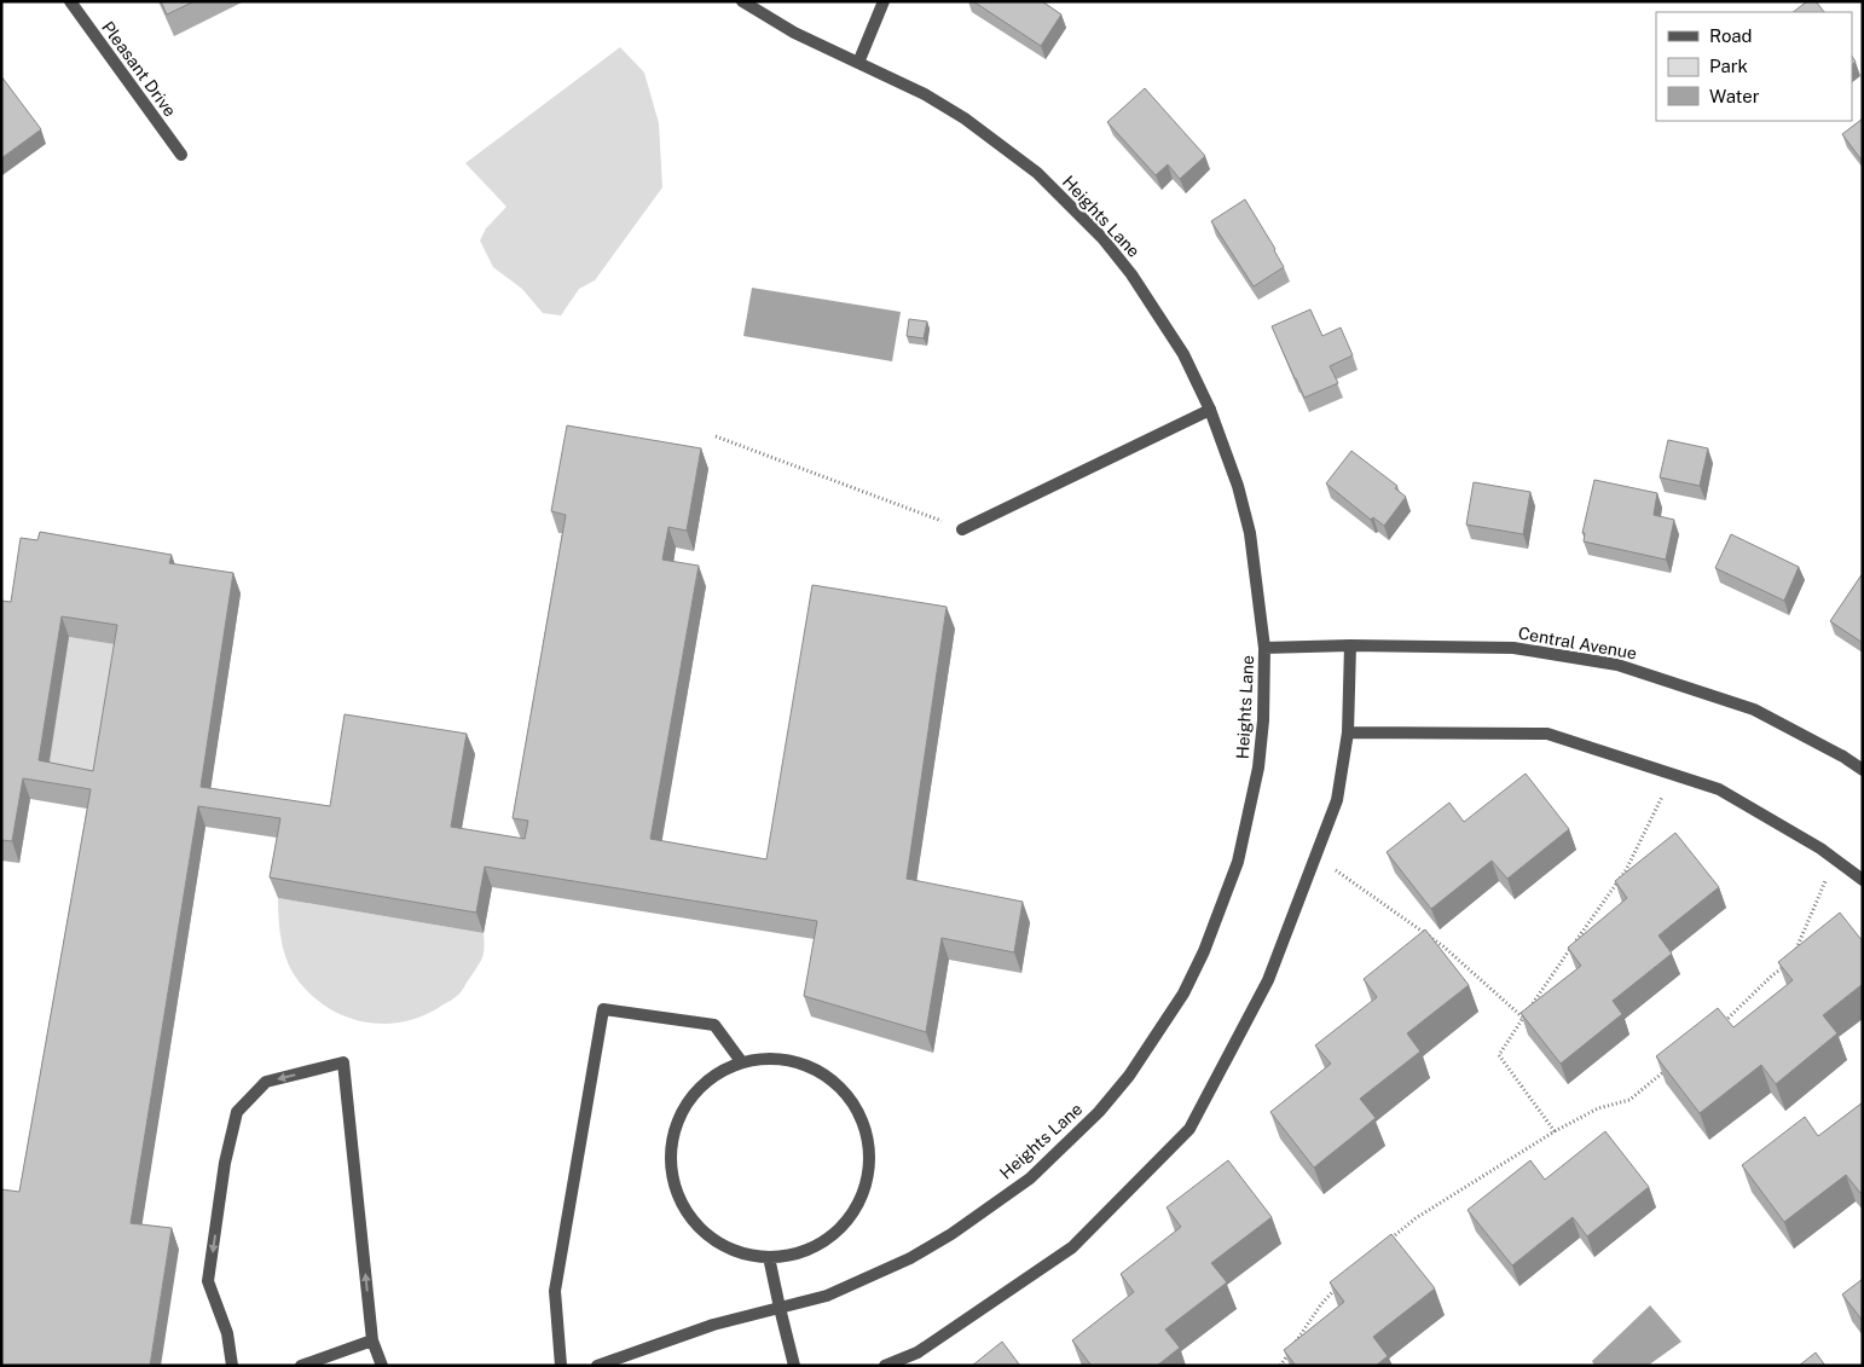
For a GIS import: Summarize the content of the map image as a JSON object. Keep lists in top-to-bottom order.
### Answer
{
  "streets": {
    "street": ["Pleasant Drive", "Heights Lane", "Central Avenue"]
  },
  "crossings": [
    ["Heights Lane", "Central Avenue"]
  ],
  "legend": ["Road", "Park", "Water"]
}
